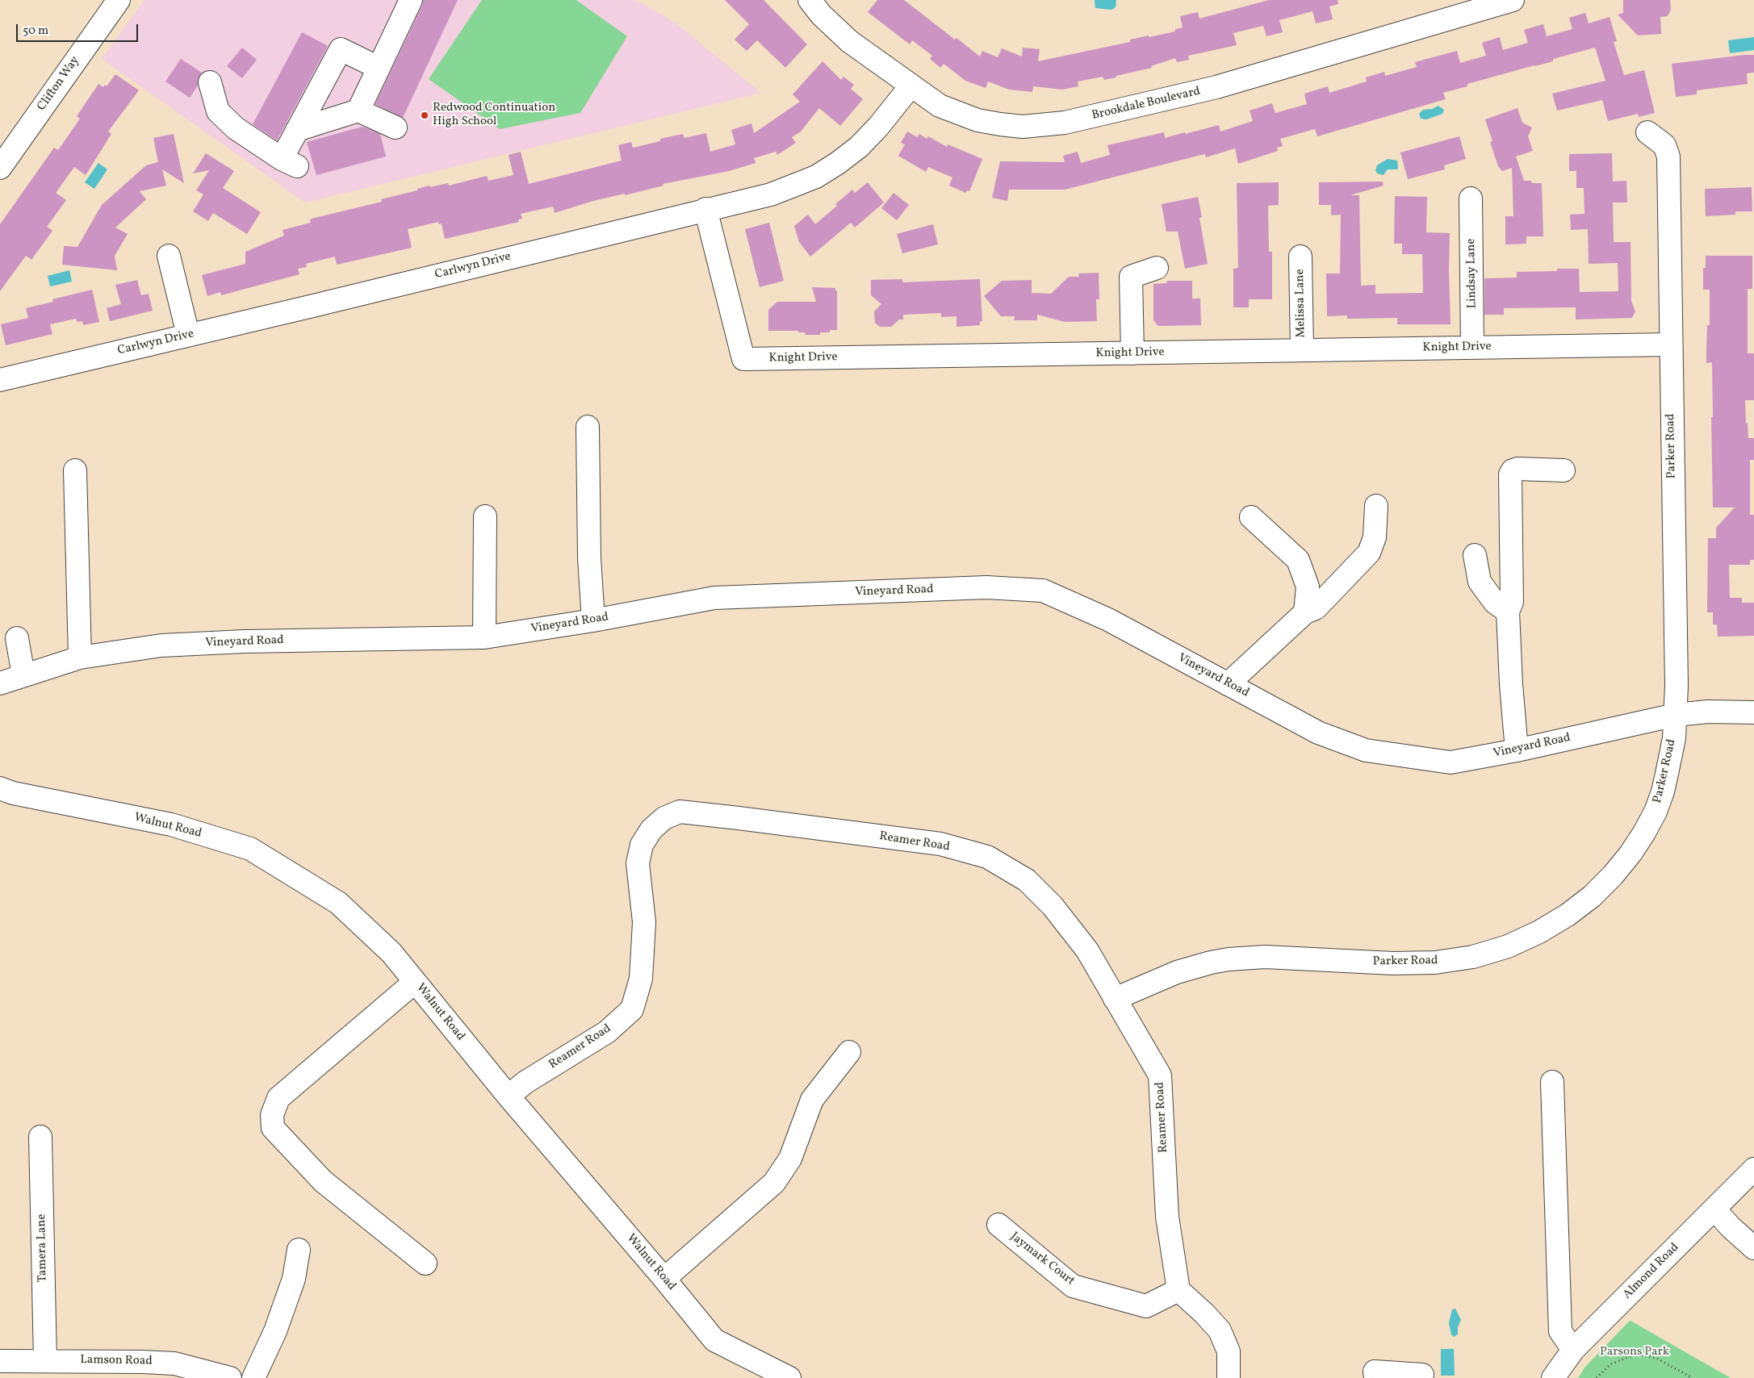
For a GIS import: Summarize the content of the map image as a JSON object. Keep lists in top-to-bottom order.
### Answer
{
  "streets": {
    "street": [
      "Clifton Way",
      "Brookdale Boulevard",
      "Carlwyn Drive",
      "Lindsay Lane",
      "Melissa Lane",
      "Knight Drive",
      "Parker Road",
      "Vineyard Road",
      "Walnut Road",
      "Reamer Road",
      "Tamera Lane",
      "Jaymark Court",
      "Almond Road",
      "Lamson Road"
    ]
  },
  "crossings": [
    ["Brookdale Boulevard", "Carlwyn Drive"],
    ["Carlwyn Drive", "Knight Drive"],
    ["Lindsay Lane", "Knight Drive"],
    ["Melissa Lane", "Knight Drive"],
    ["Knight Drive", "Parker Road"],
    ["Parker Road", "Vineyard Road"],
    ["Parker Road", "Reamer Road"],
    ["Walnut Road", "Reamer Road"],
    ["Reamer Road", "Jaymark Court"],
    ["Tamera Lane", "Lamson Road"]
  ],
  "parks": ["Parsons Park"],
  "places": ["Redwood Continuation High School"],
  "scale_bar": "50 m"
}
